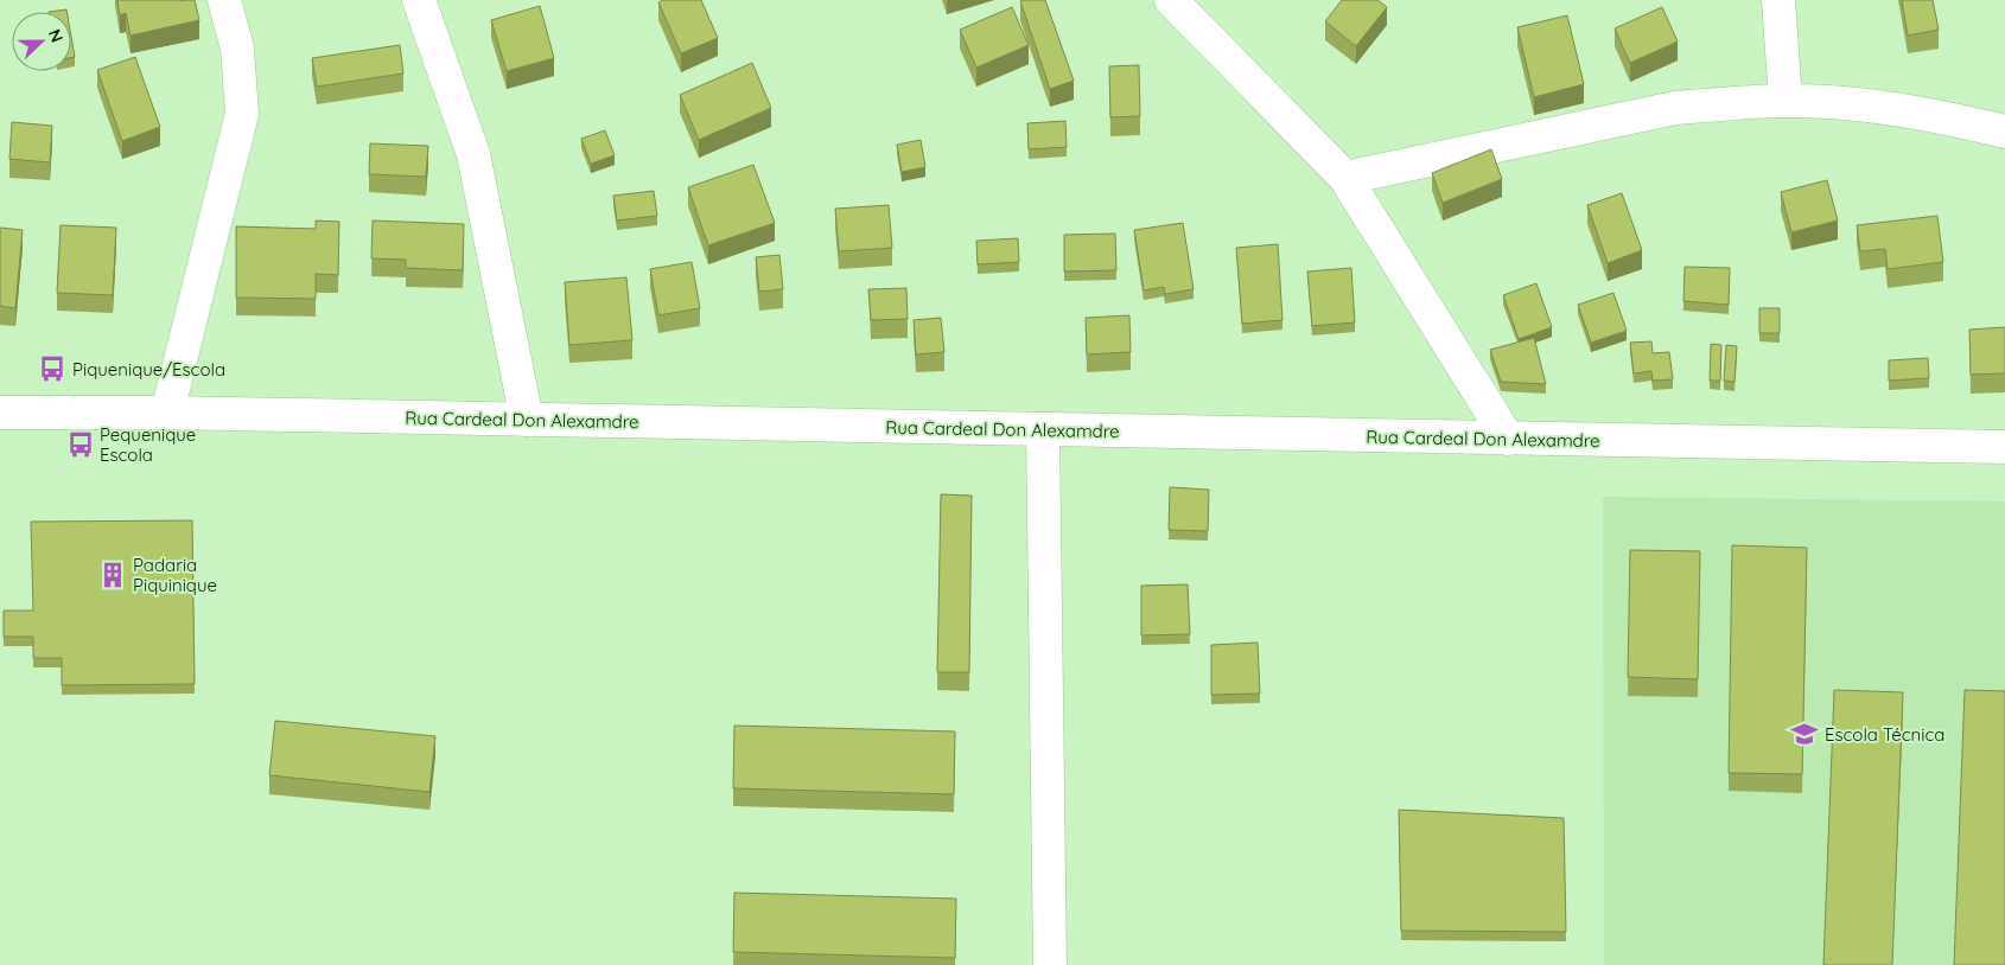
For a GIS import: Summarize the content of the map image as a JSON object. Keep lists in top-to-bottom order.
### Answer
{
  "streets": {
    "street": ["Rua Cardeal Don Alexamdre"]
  },
  "places": {
    "bus stop": ["Piquenique/Escola", "Pequenique Escola"],
    "building": ["Padaria Piquinique"],
    "school or university": ["Escola Técnica"]
  },
  "north": "right"
}
